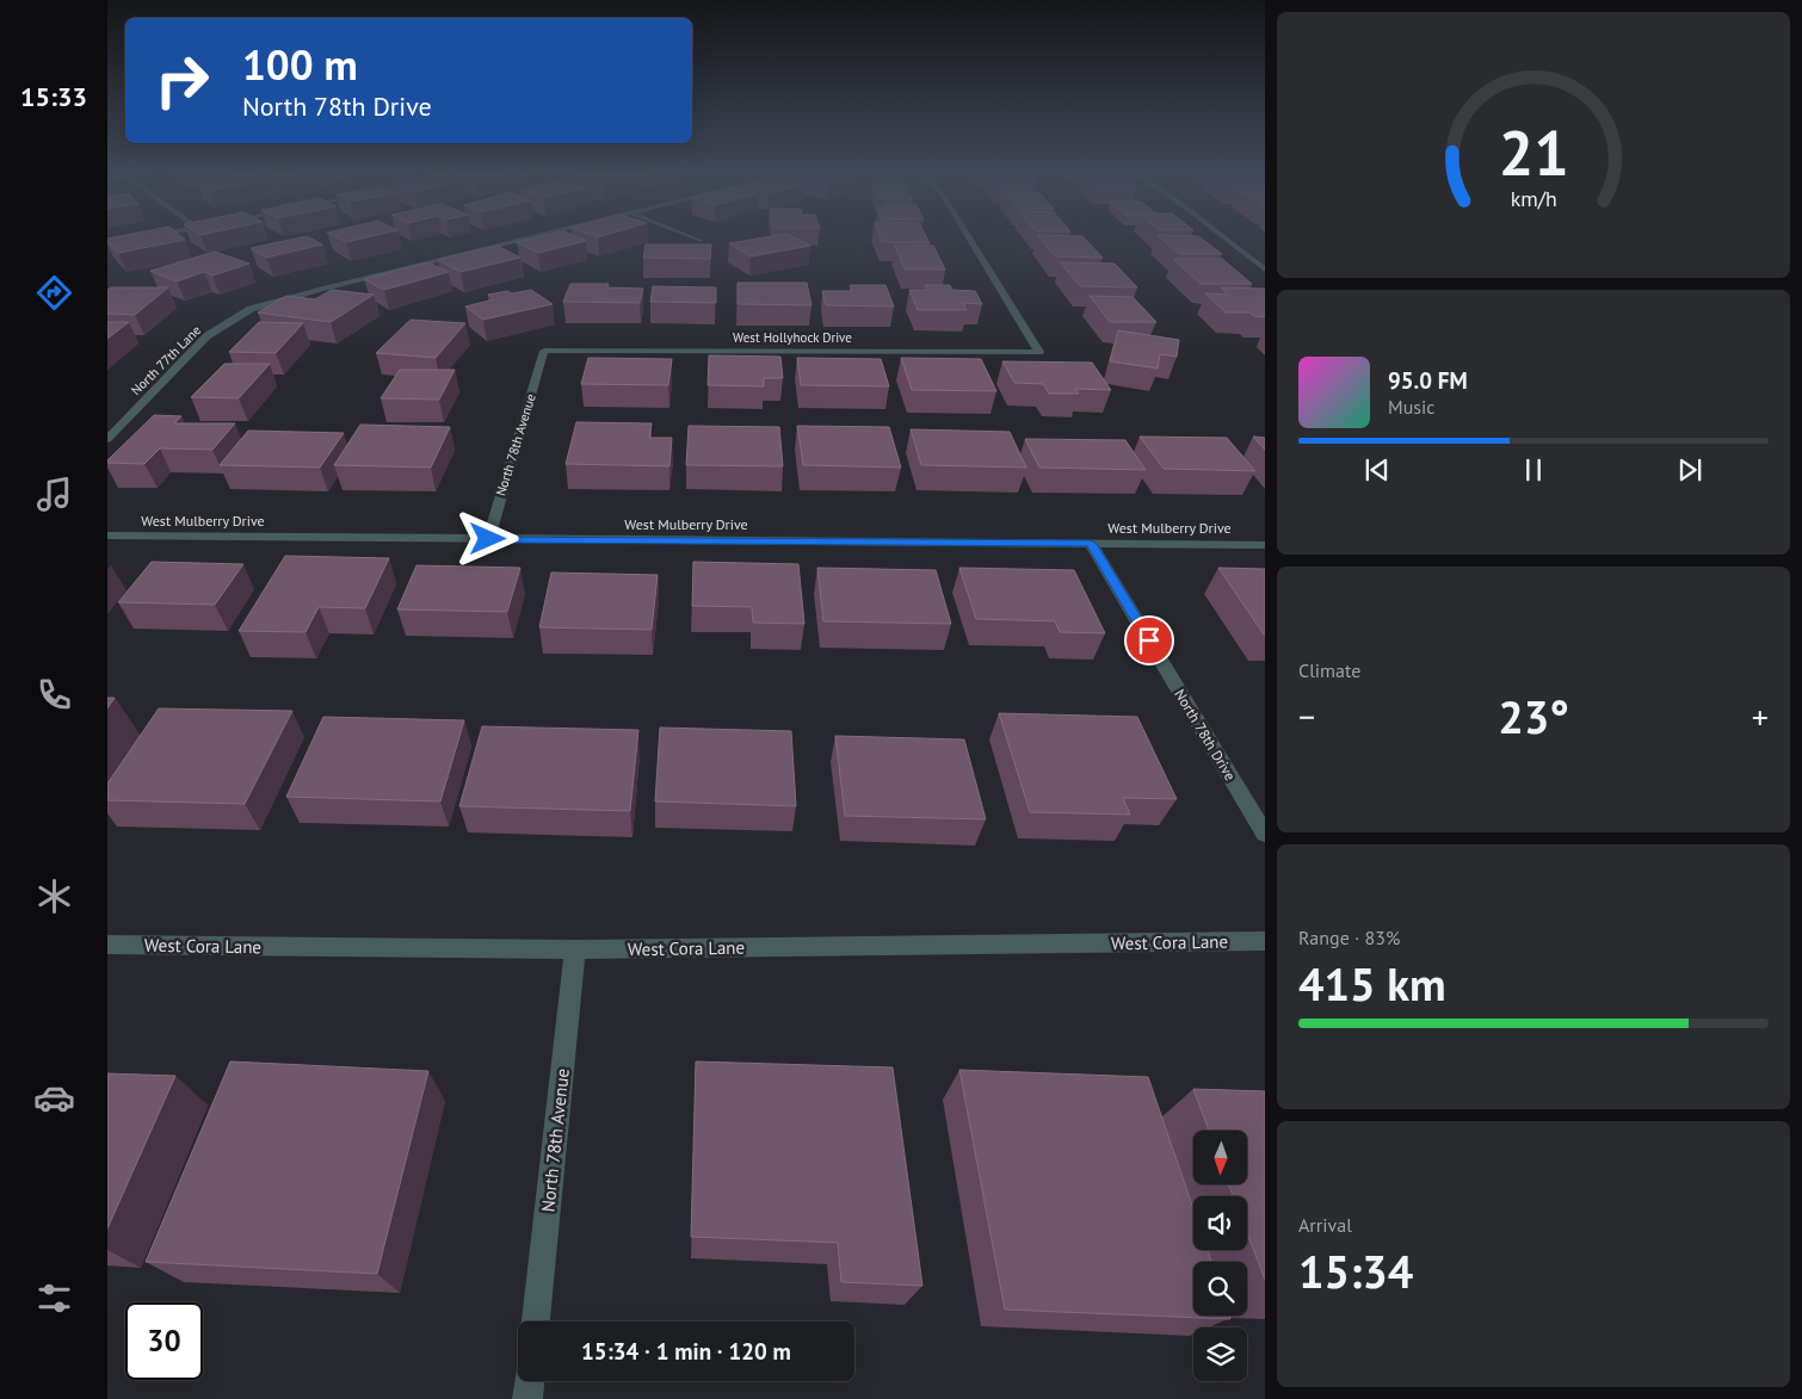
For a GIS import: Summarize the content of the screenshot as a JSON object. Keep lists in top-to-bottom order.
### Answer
{
  "streets": {
    "street": [
      "West Hollyhock Drive",
      "North 77th Lane",
      "North 78th Avenue",
      "West Mulberry Drive",
      "North 78th Drive",
      "West Cora Lane"
    ]
  },
  "crossings": [
    ["West Hollyhock Drive", "North 78th Avenue"],
    ["North 78th Avenue", "West Mulberry Drive"],
    ["North 78th Avenue", "West Cora Lane"],
    ["West Mulberry Drive", "North 78th Drive"]
  ],
  "north": "bottom",
  "page": {
    "tabs": "15:33",
    "turn": ["100 m", "North 78th Drive"],
    "song": ["95.0 FM", "Music"],
    "tile": [
      "Climate",
      ["Range · 83%", "415 km"],
      ["Arrival", "15:34"]
    ],
    "heat": ["−", "23°", "+"],
    "limit": "30",
    "trip": "15:34 · 1 min · 120 m",
    "gauge": ["21", "km/h"]
  }
}
